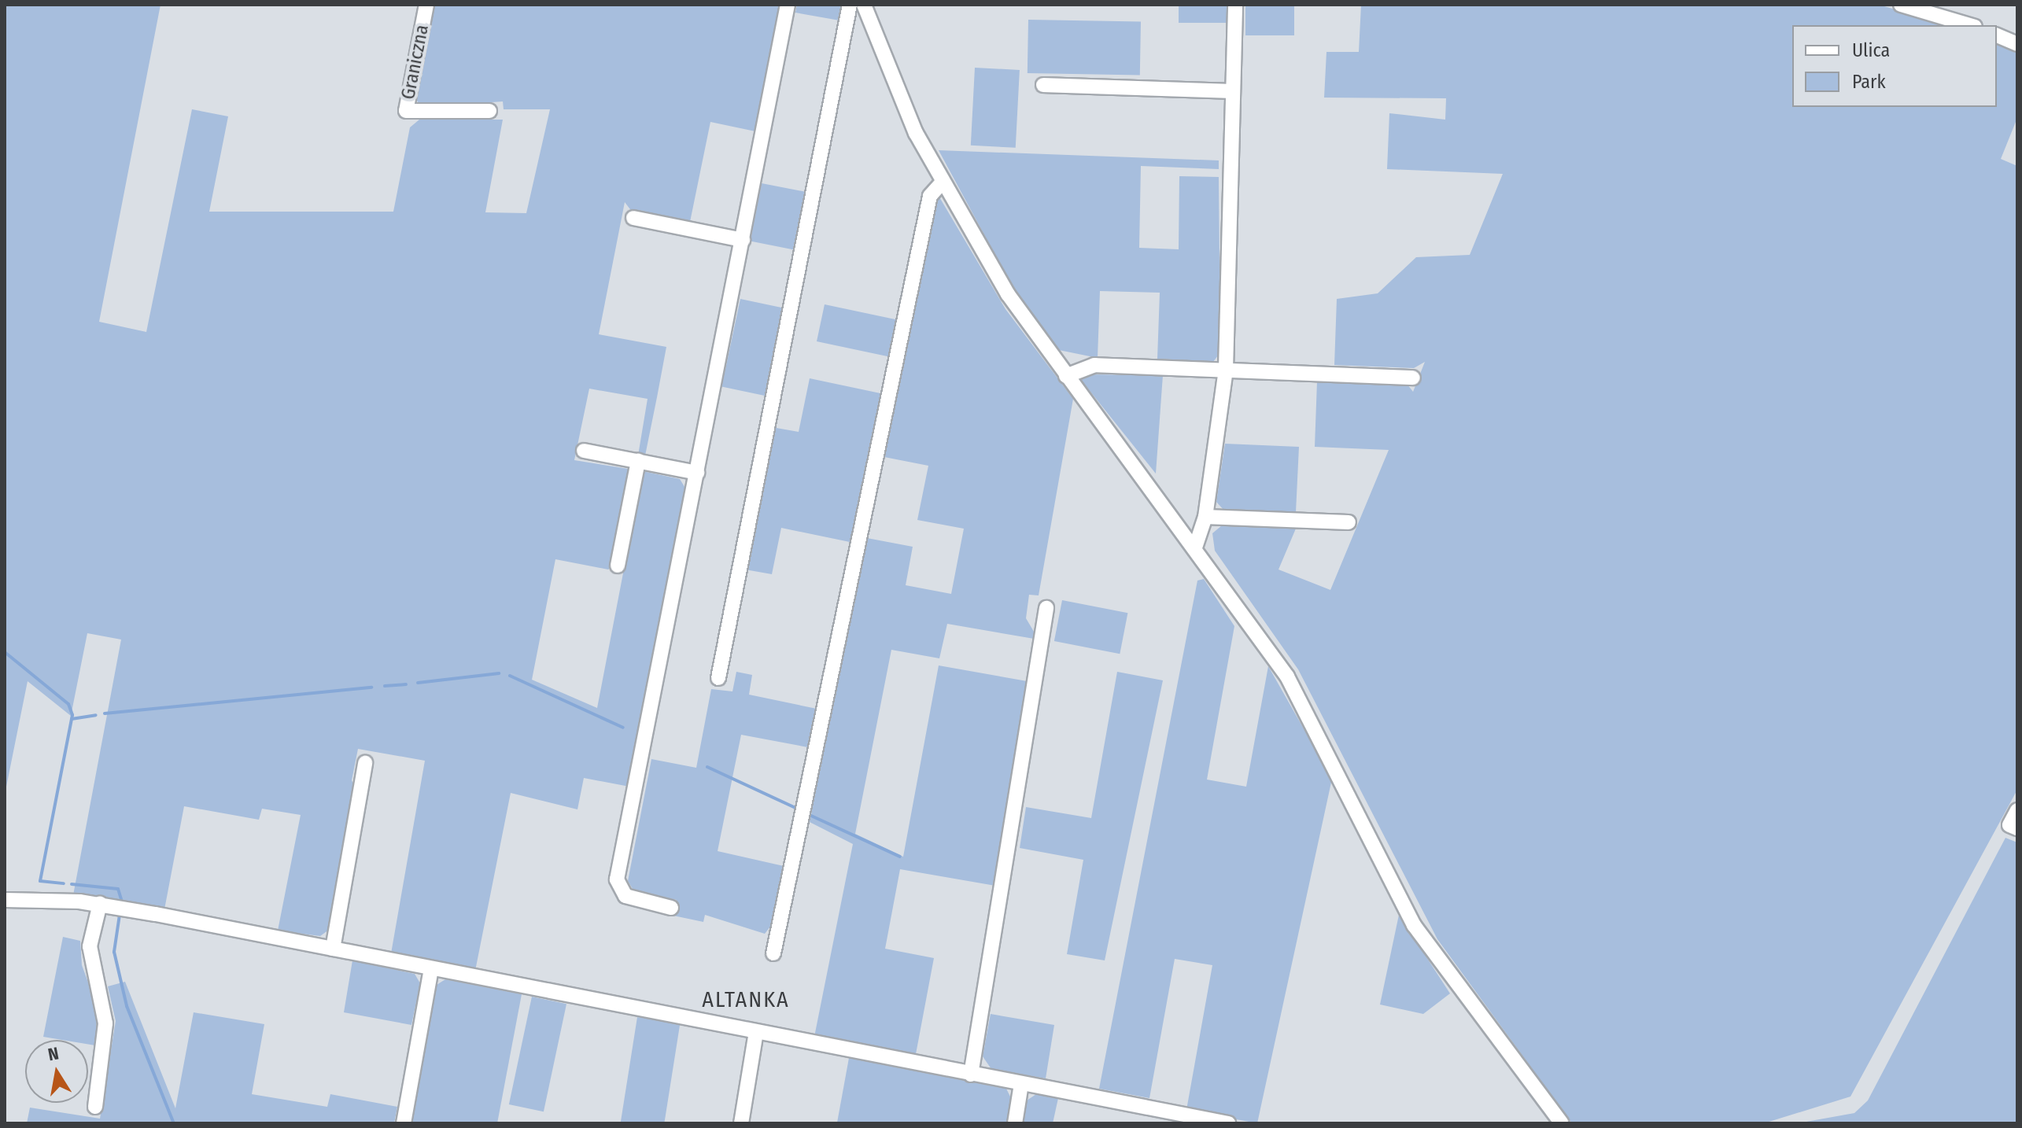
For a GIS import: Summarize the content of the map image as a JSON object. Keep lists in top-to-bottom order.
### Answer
{
  "streets": {
    "street": ["Graniczna"]
  },
  "districts": ["ALTANKA"],
  "legend": ["Ulica", "Park"],
  "north": "top"
}
